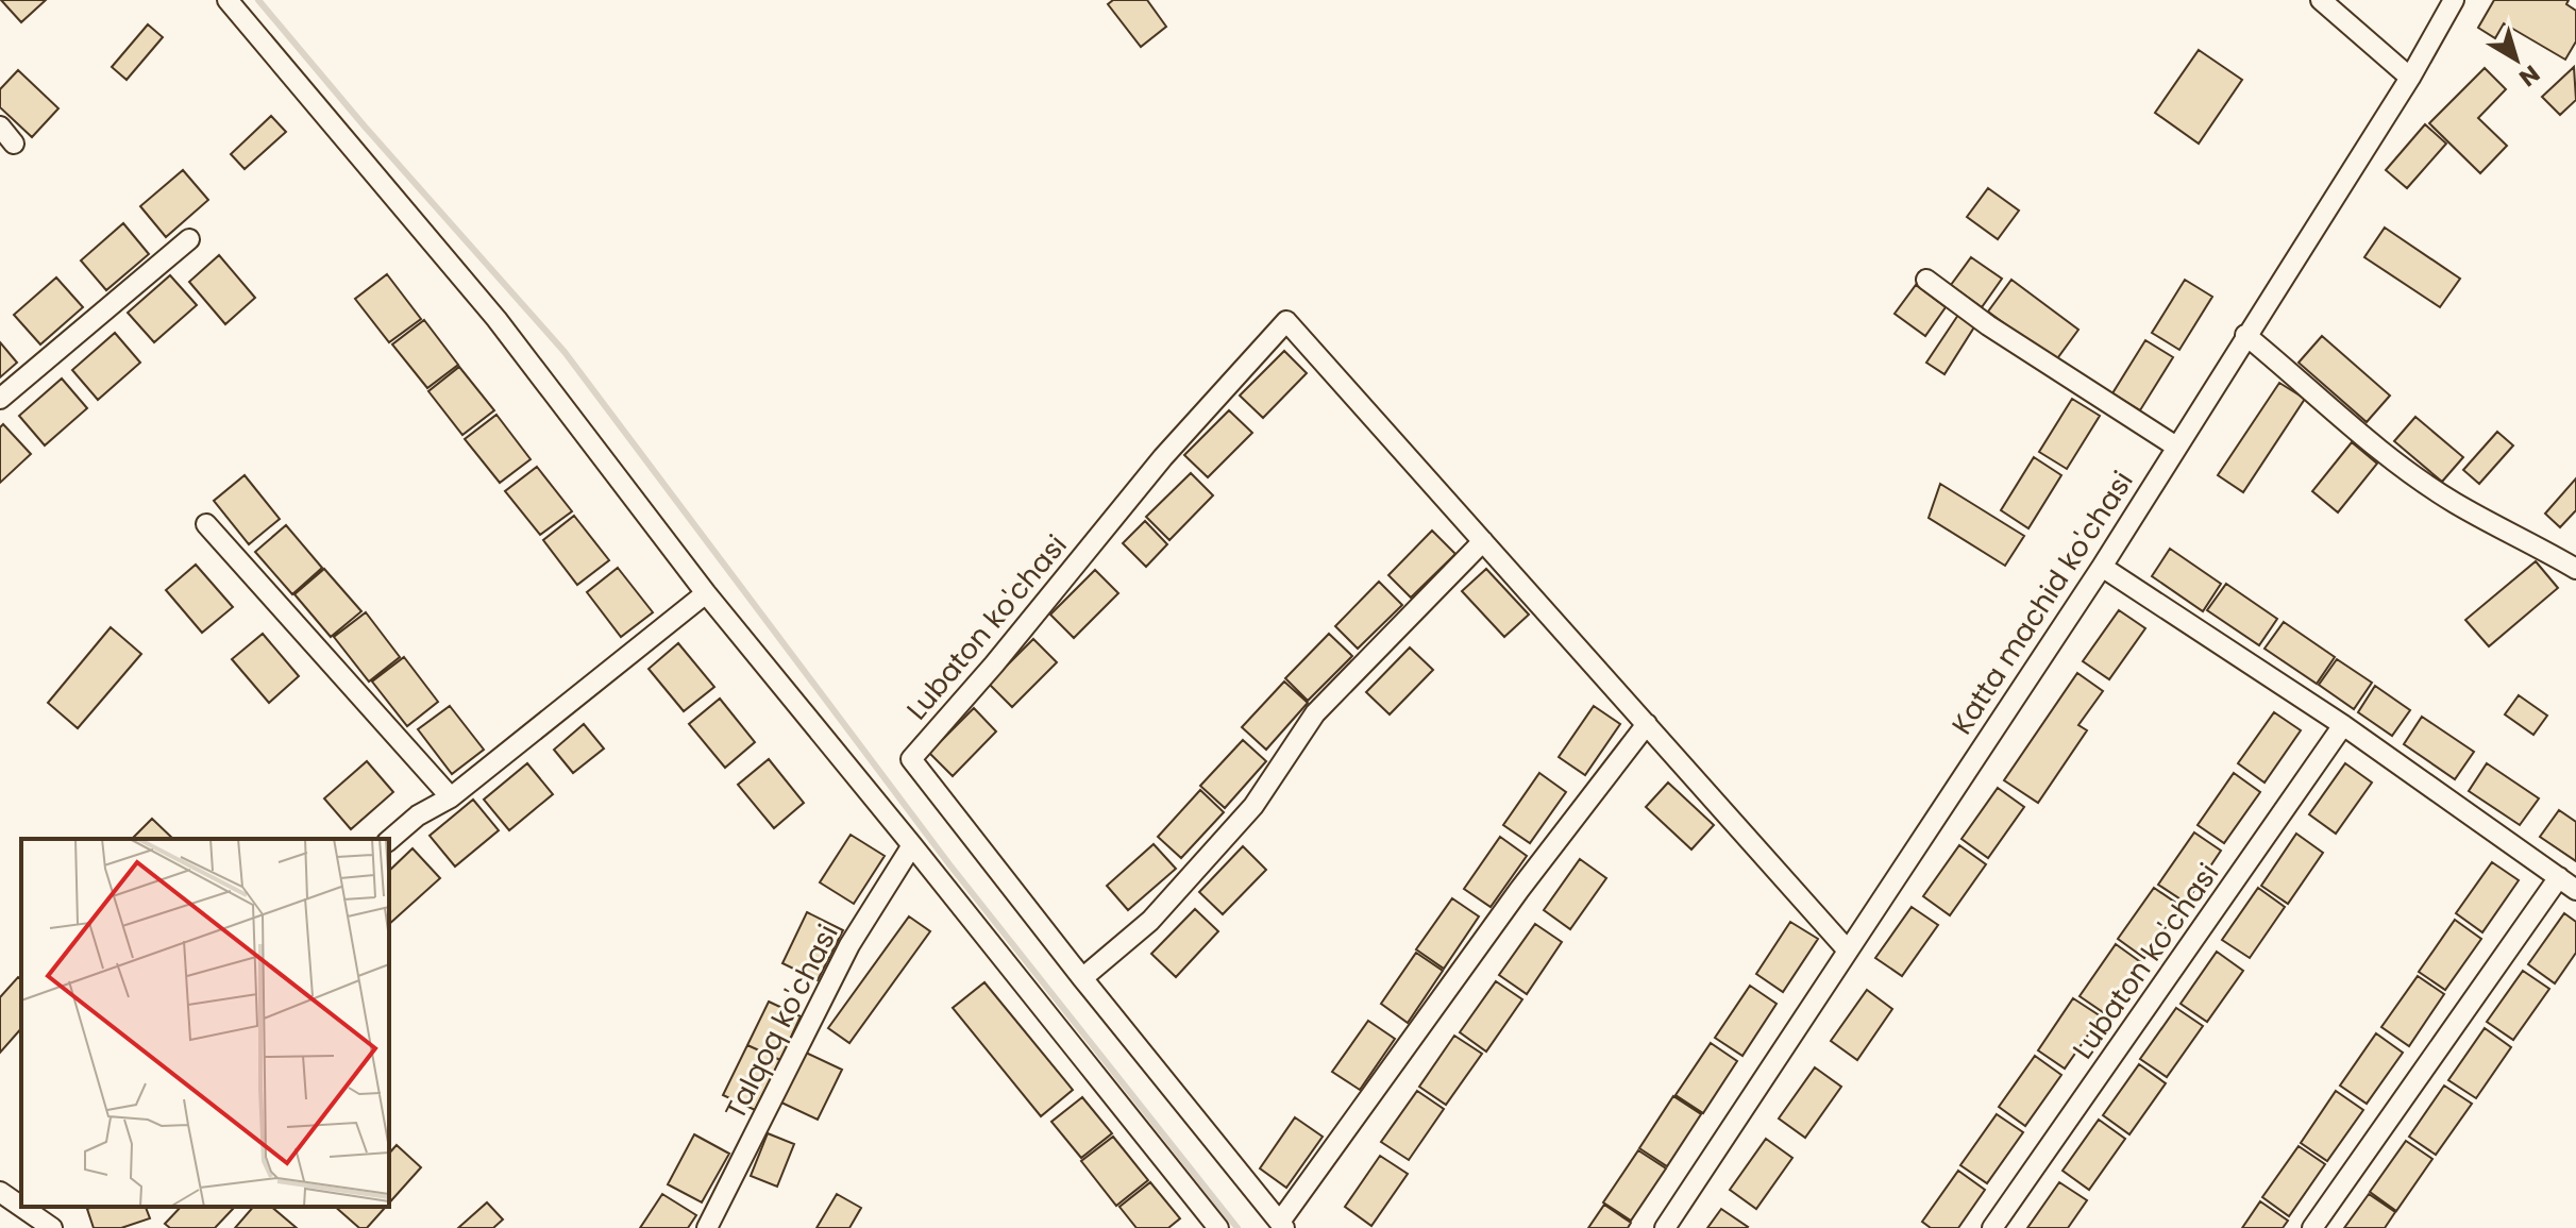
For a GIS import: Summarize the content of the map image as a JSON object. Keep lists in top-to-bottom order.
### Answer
{
  "streets": {
    "street": ["Katta machid ko'chasi", "Lubaton ko'chasi", "Talqoq ko'chasi"]
  },
  "north": "bottom right"
}
